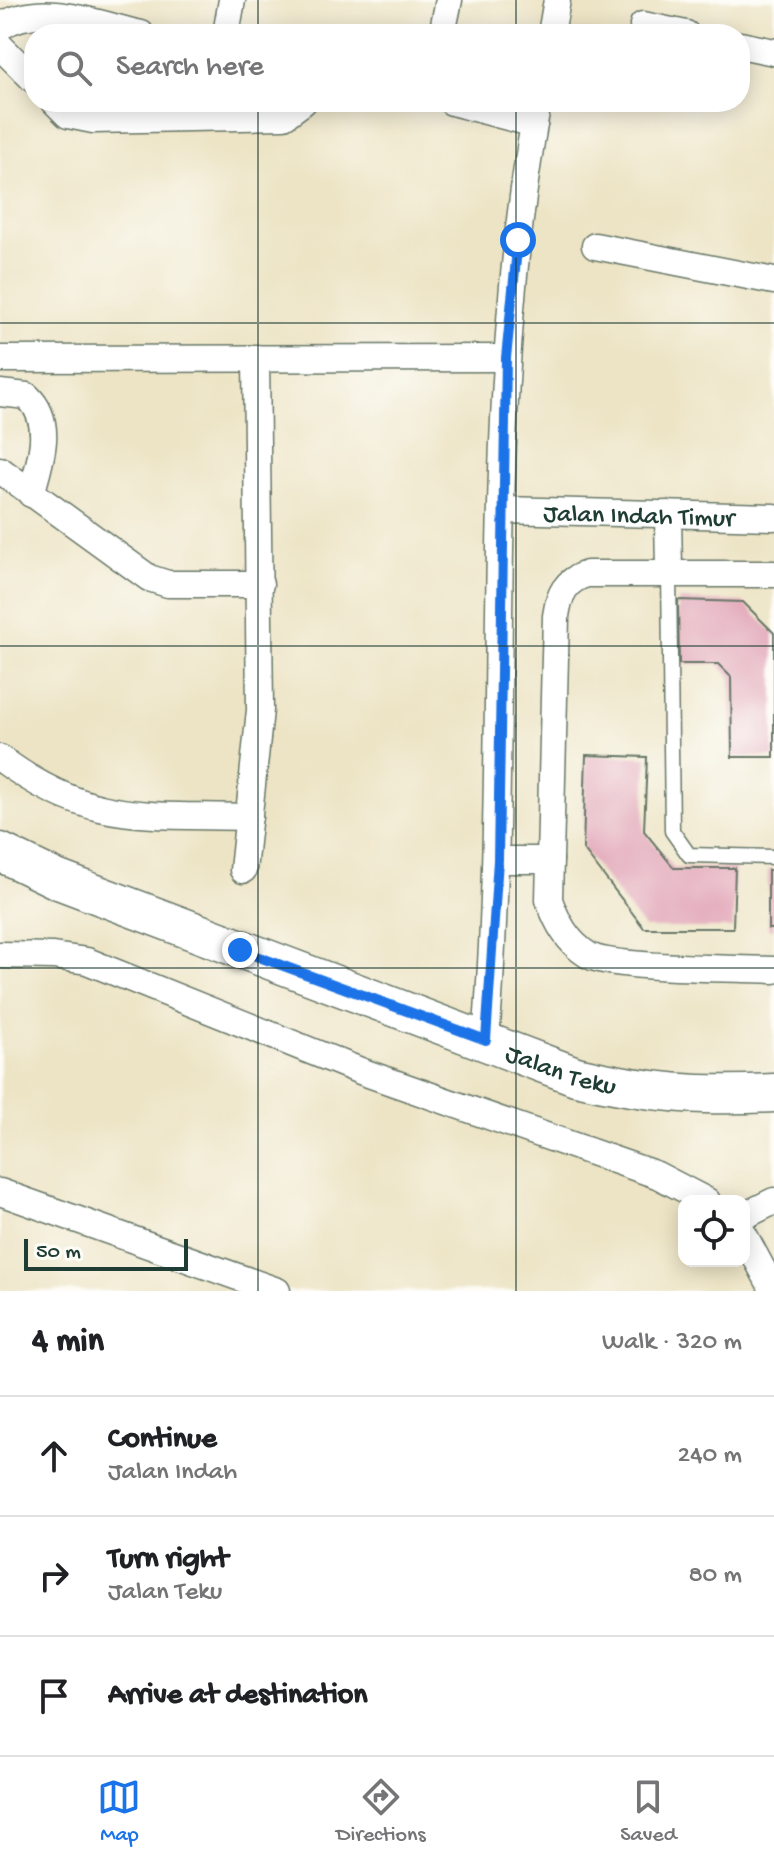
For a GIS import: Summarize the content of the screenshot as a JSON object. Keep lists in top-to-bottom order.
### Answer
{
  "streets": {
    "main road": ["Jalan Teku"],
    "street": ["Jalan Indah Timur"]
  },
  "scale_bar": "50 m",
  "page": {
    "search": "Search here",
    "scale": "50 m",
    "heading": ["4 min", "Walk · 320 m"],
    "list": [
      ["Continue", "Jalan Indah", "240 m"],
      ["Turn right", "Jalan Teku", "80 m"],
      "Arrive at destination"
    ],
    "nav": ["Map", "Directions", "Saved"]
  }
}
